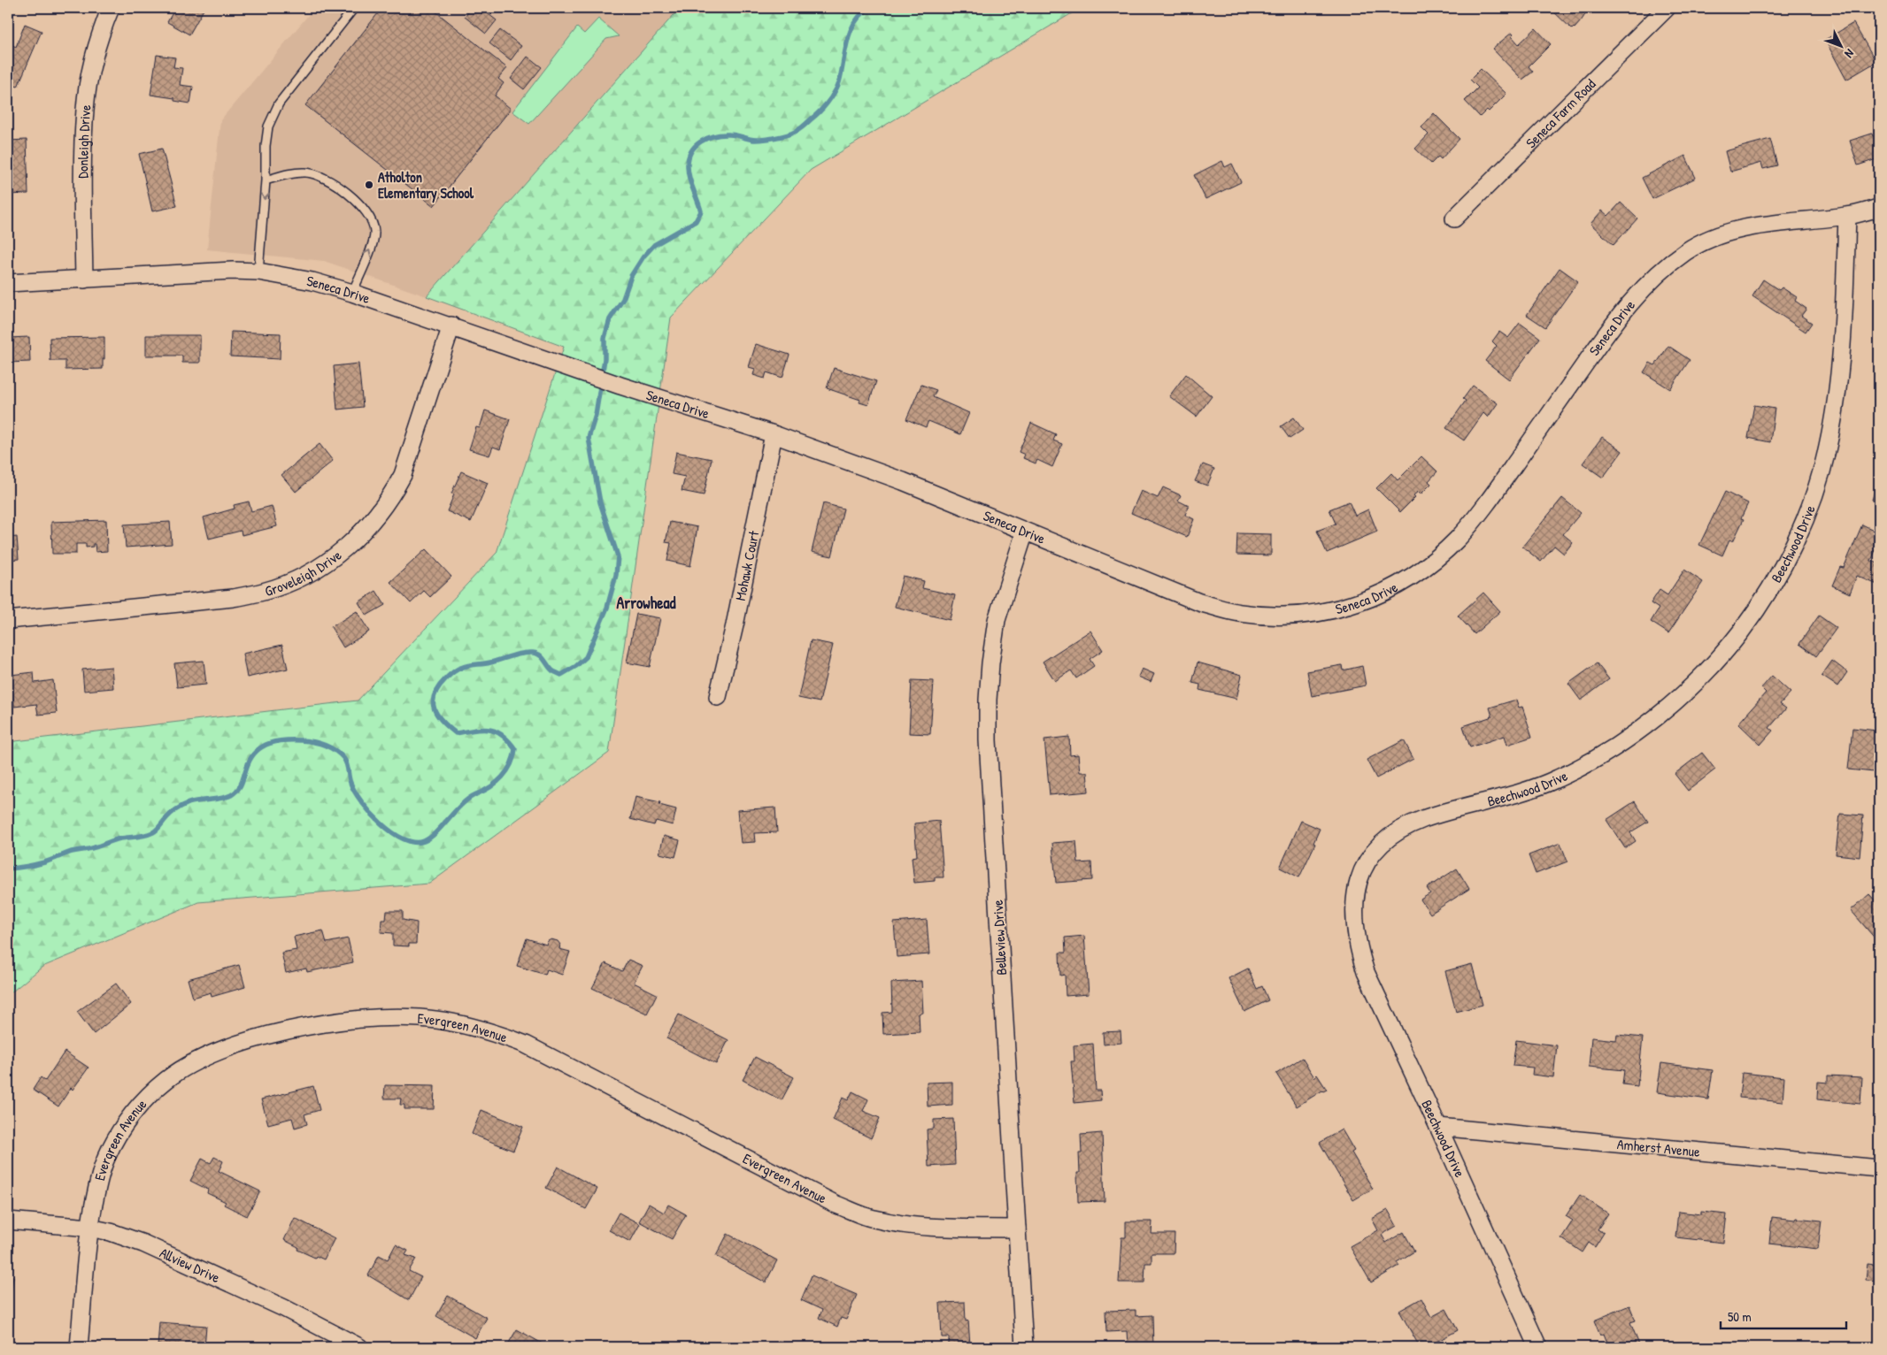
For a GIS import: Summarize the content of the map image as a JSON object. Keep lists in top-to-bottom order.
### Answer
{
  "streets": {
    "street": [
      "Seneca Farm Road",
      "Donleigh Drive",
      "Seneca Drive",
      "Beechwood Drive",
      "Mohawk Court",
      "Groveleigh Drive",
      "Belleview Drive",
      "Evergreen Avenue",
      "Amherst Avenue",
      "Allview Drive"
    ]
  },
  "crossings": [
    ["Donleigh Drive", "Seneca Drive"],
    ["Seneca Drive", "Beechwood Drive"],
    ["Seneca Drive", "Mohawk Court"],
    ["Seneca Drive", "Groveleigh Drive"],
    ["Seneca Drive", "Belleview Drive"],
    ["Beechwood Drive", "Amherst Avenue"],
    ["Belleview Drive", "Evergreen Avenue"],
    ["Evergreen Avenue", "Allview Drive"]
  ],
  "districts": ["Arrowhead"],
  "places": ["Atholton Elementary School"],
  "scale_bar": "50 m",
  "north": "bottom right"
}
